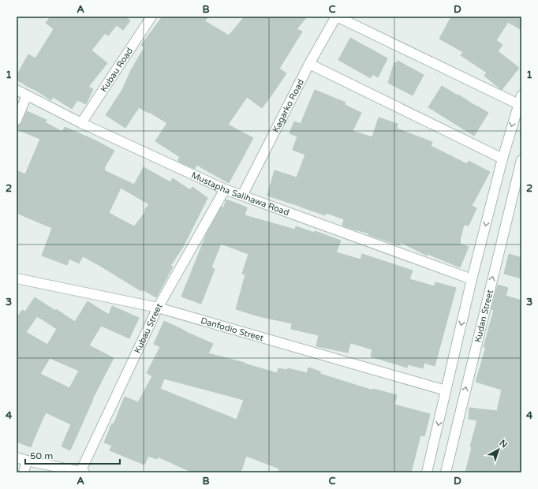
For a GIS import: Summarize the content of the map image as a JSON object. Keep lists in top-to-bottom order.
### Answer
{
  "streets": {
    "street": [
      "Kubau Road",
      "Kagarko Road",
      "Mustapha Salihawa Road",
      "Kudan Street",
      "Kubau Street",
      "Danfodio Street"
    ]
  },
  "crossings": [
    ["Kubau Road", "Mustapha Salihawa Road"],
    ["Kagarko Road", "Mustapha Salihawa Road"],
    ["Mustapha Salihawa Road", "Kubau Street"],
    ["Kubau Street", "Danfodio Street"]
  ],
  "scale_bar": "50 m",
  "north": "top right",
  "grid": {
    "columns": [
      "A",
      "B",
      "C",
      "D"
    ],
    "rows": [
      "1",
      "2",
      "3",
      "4"
    ]
  }
}
